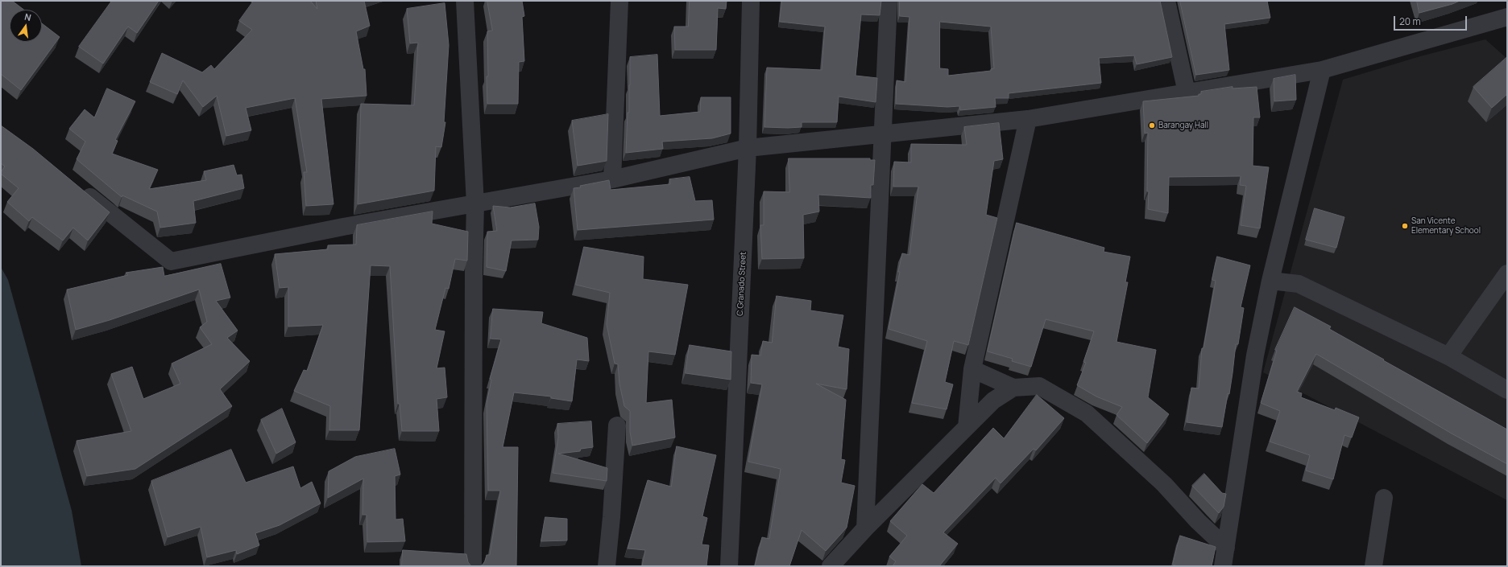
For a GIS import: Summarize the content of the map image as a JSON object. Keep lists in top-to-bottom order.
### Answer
{
  "streets": {
    "street": ["C.Granado Street"]
  },
  "places": ["Barangay Hall", "San Vicente Elementary School"],
  "scale_bar": "20 m",
  "north": "top"
}
